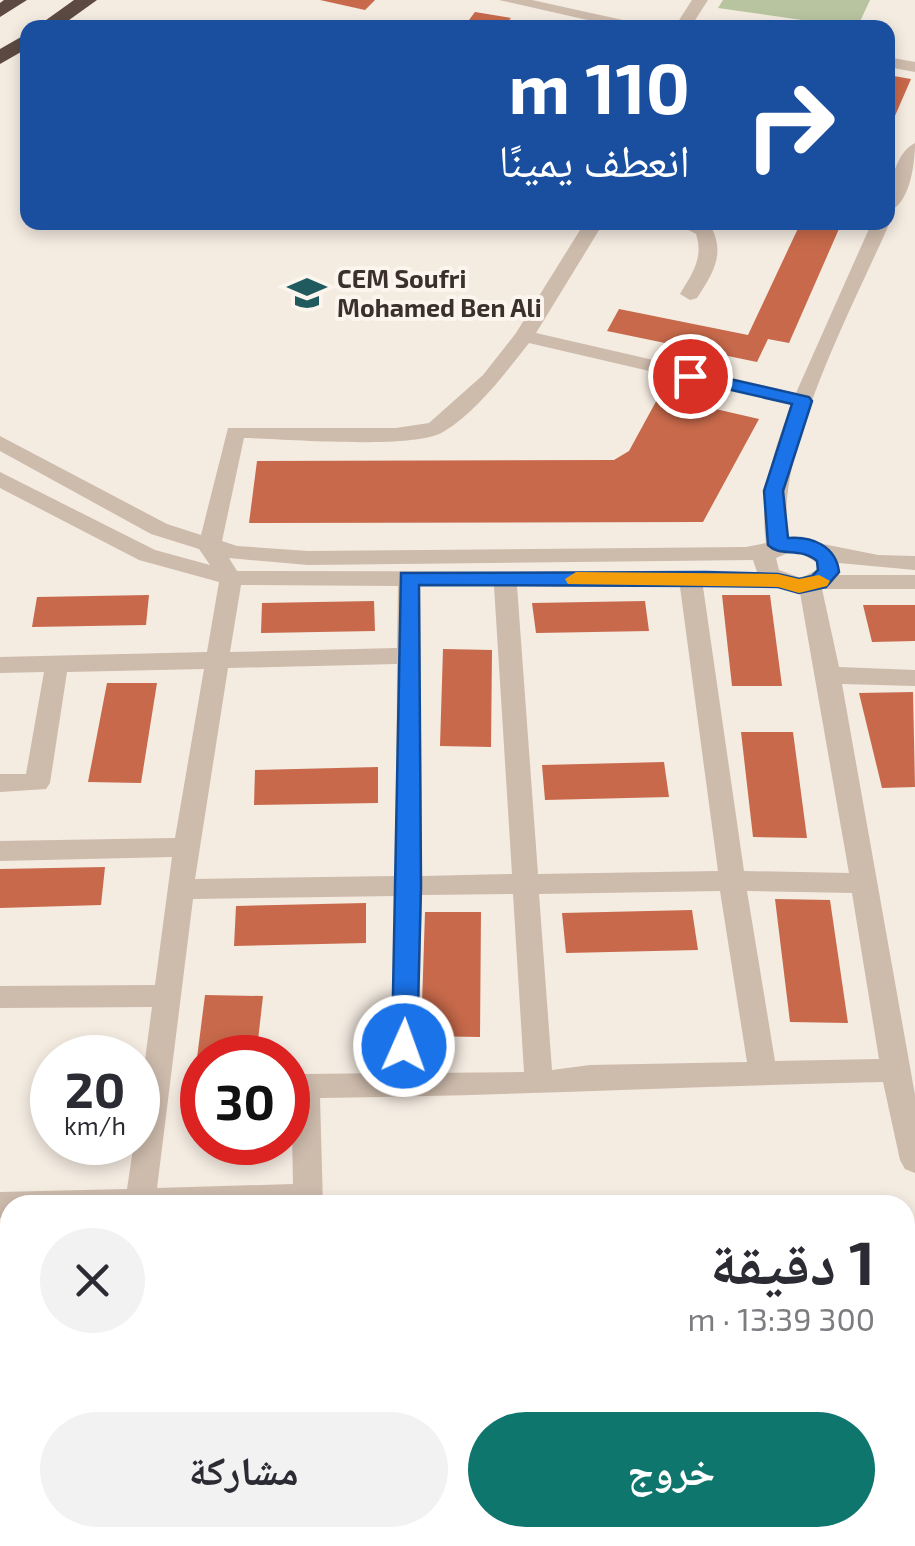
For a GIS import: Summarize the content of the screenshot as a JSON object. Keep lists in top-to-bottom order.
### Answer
{
  "places": {
    "school or university": ["CEM Soufri Mohamed Ben Ali"]
  },
  "page": {
    "turn": ["110 m", "انعطف يمينًا"],
    "speed": "20 km/h",
    "limit": "30",
    "heading": ["1 دقيقة", "300 m · 13:39"],
    "buttons": ["خروج", "مشاركة"]
  }
}
